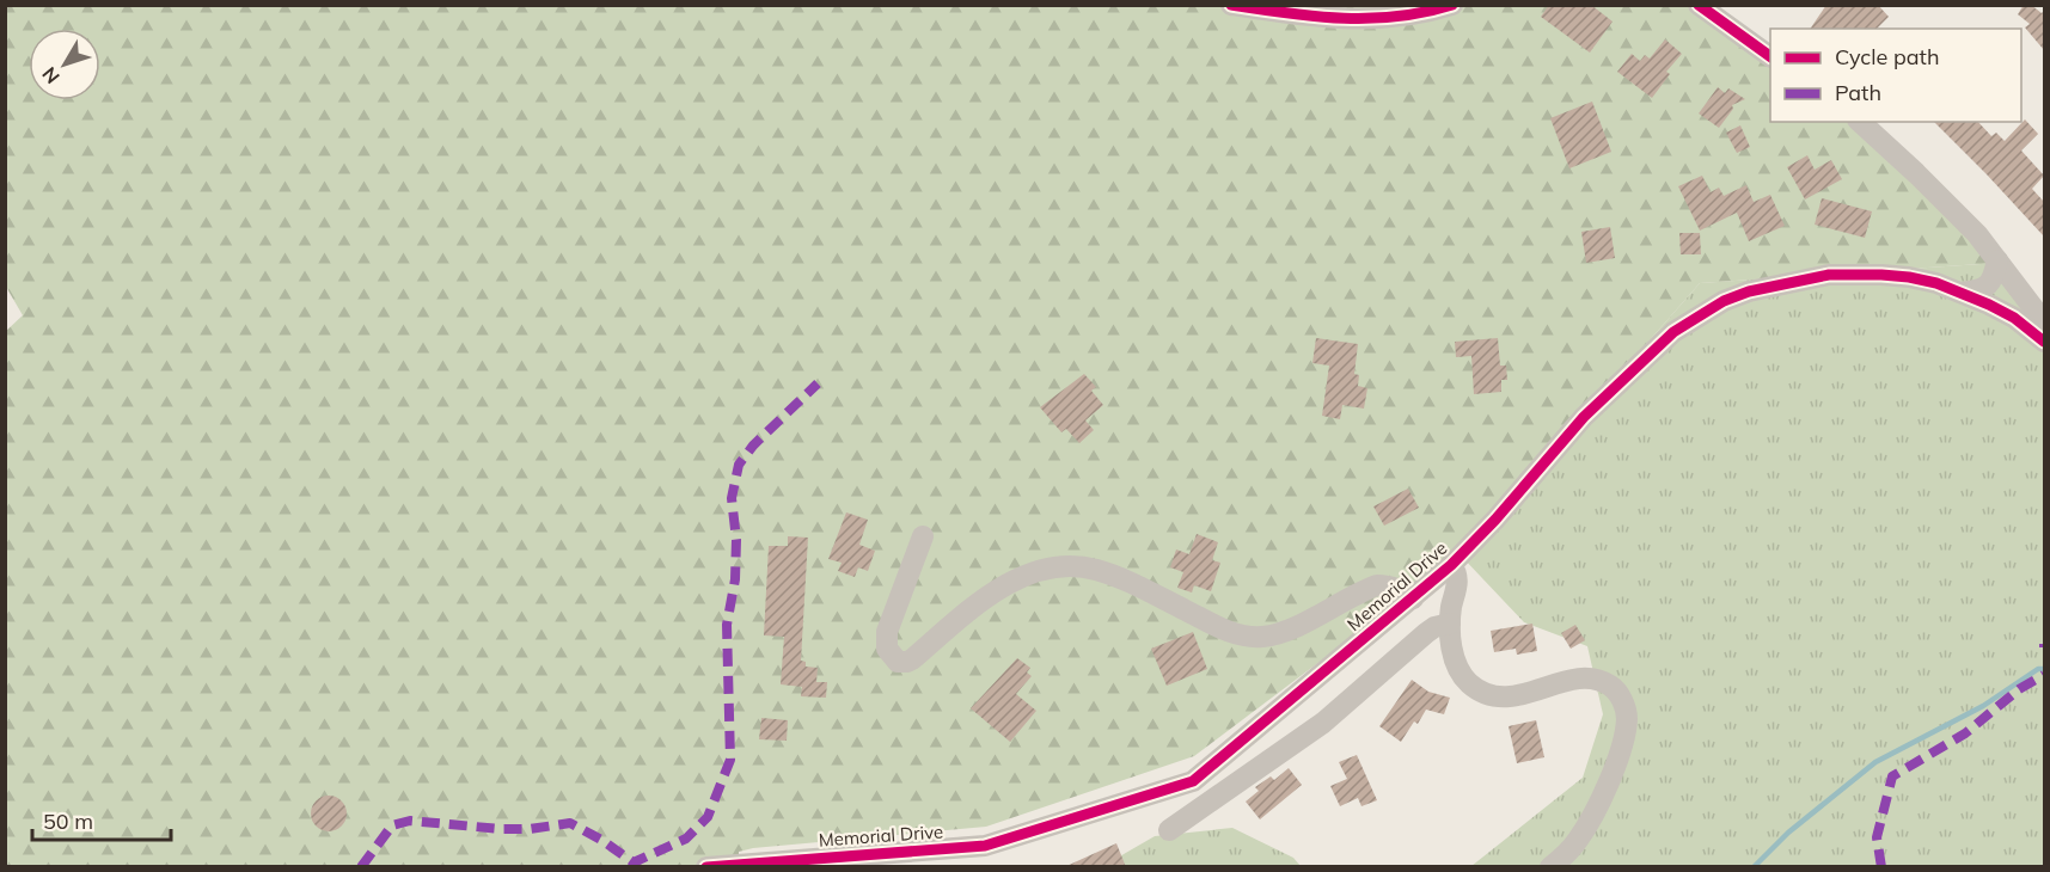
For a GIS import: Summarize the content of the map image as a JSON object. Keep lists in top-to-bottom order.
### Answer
{
  "streets": {
    "street": ["Memorial Drive"]
  },
  "legend": ["Cycle path", "Path"],
  "scale_bar": "50 m",
  "north": "bottom left"
}
